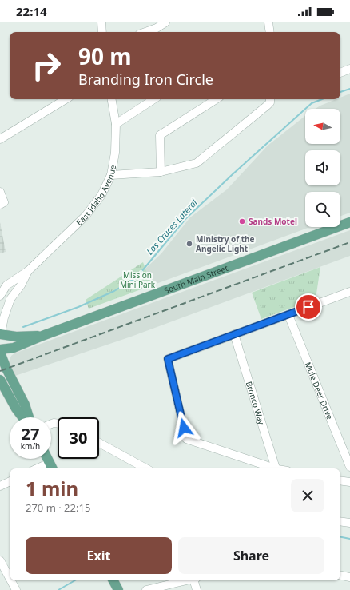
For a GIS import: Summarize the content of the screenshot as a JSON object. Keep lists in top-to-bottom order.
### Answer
{
  "streets": {
    "main road": ["South Main Street"],
    "street": ["East Idaho Avenue", "Mule Deer Drive", "Bronco Way"]
  },
  "crossings": [
    ["East Idaho Avenue", "South Main Street"]
  ],
  "water": ["Las Cruces Lateral"],
  "parks": ["Mission Mini Park"],
  "places": ["Sands Motel", "Ministry of the Angelic Light"],
  "north": "left",
  "page": {
    "status": "22:14",
    "turn": ["90 m", "Branding Iron Circle"],
    "speed": "27 km/h",
    "limit": "30",
    "heading": ["1 min", "270 m · 22:15"],
    "buttons": ["Exit", "Share"]
  }
}
